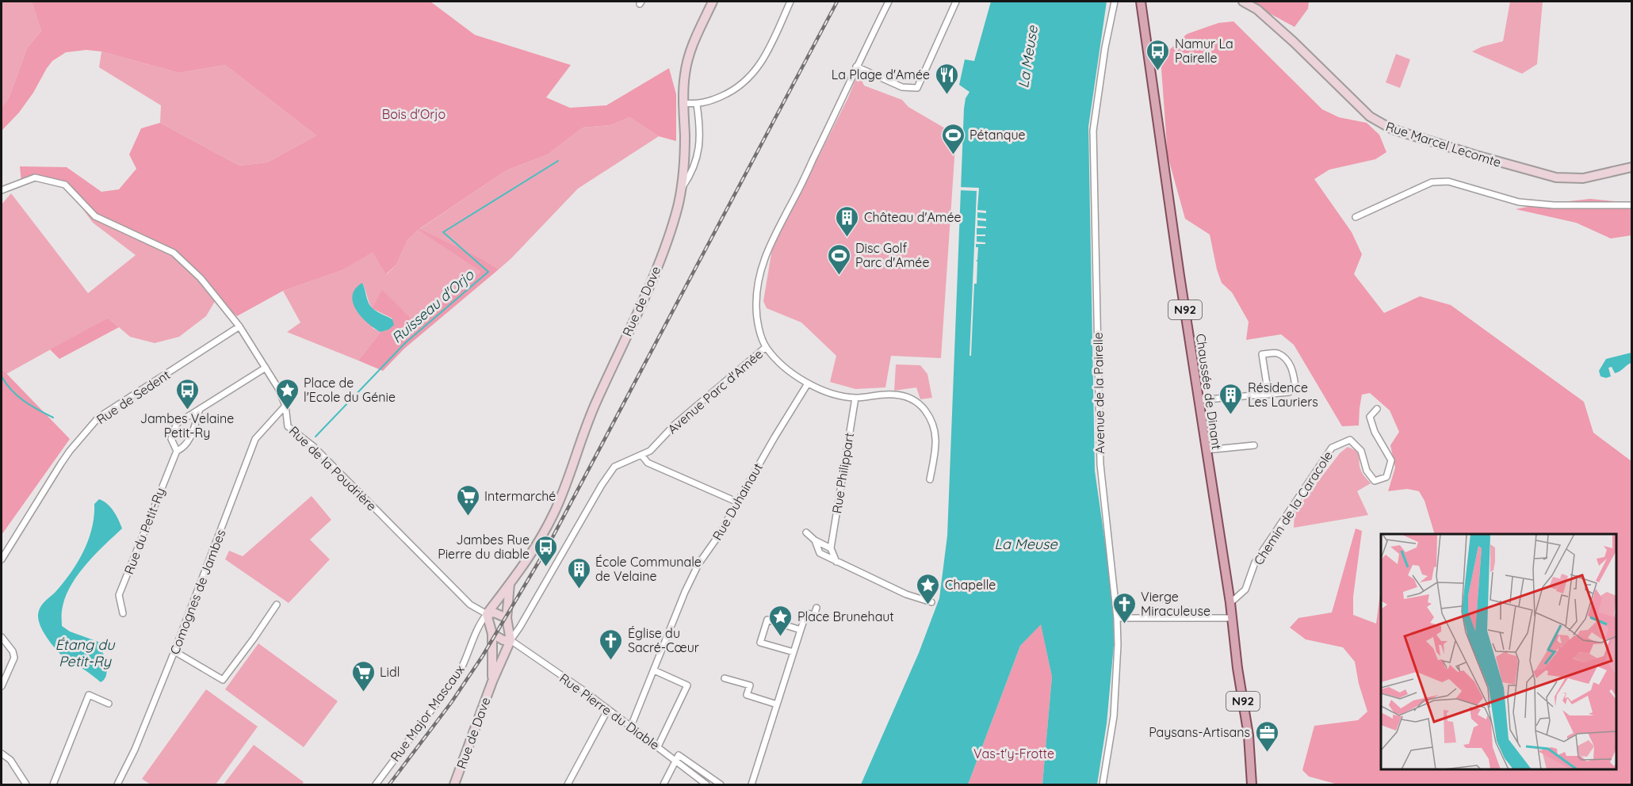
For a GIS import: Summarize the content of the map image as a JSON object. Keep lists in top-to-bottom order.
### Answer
{
  "streets": {
    "main road": [
      "Rue Marcel Lecomte",
      "Rue de Dave",
      "N92",
      "Chaussée de Dinant"
    ],
    "street": [
      "Avenue Parc d'Amée",
      "Avenue de la Pairelle",
      "Rue de Sedent",
      "Rue de la Poudrière",
      "Rue Philippart",
      "Rue Duhainaut",
      "Chemin de la Caracole",
      "Rue du Petit-Ry",
      "Comognes de Jambes",
      "Rue Pierre du Diable",
      "Rue Major Mascaux"
    ]
  },
  "crossings": [
    ["Rue de Dave", "Avenue Parc d'Amée"],
    ["Rue de Dave", "Rue de la Poudrière"],
    ["Rue de Dave", "Rue Pierre du Diable"],
    ["Rue de Dave", "Rue Major Mascaux"],
    ["Avenue Parc d'Amée", "Rue Pierre du Diable"],
    ["Chaussée de Dinant", "Chemin de la Caracole"],
    ["Rue de Sedent", "Rue de la Poudrière"],
    ["Rue de la Poudrière", "Rue du Petit-Ry"],
    ["Rue de la Poudrière", "Comognes de Jambes"],
    ["Rue de la Poudrière", "Rue Major Mascaux"],
    ["Rue Duhainaut", "Rue Pierre du Diable"]
  ],
  "water": ["La Meuse", "Ruisseau d'Orjo", "Étang du Petit-Ry"],
  "parks": ["Bois d'Orjo", "Vas-t'y-Frotte"],
  "places": {
    "bus stop": ["Namur La Pairelle", "Jambes Velaine Petit-Ry", "Jambes Rue Pierre du diable"],
    "restaurant": ["La Plage d'Amée"],
    "sports": ["Pétanque", "Disc Golf Parc d'Amée"],
    "building": ["Château d'Amée", "Résidence Les Lauriers", "École Communale de Velaine"],
    "place": ["Place de l'Ecole du Génie", "Chapelle", "Place Brunehaut"],
    "supermarket": ["Intermarché", "Lidl"],
    "church": ["Vierge Miraculeuse", "Église du Sacré-Cœur"],
    "office": ["Paysans-Artisans"]
  }
}
